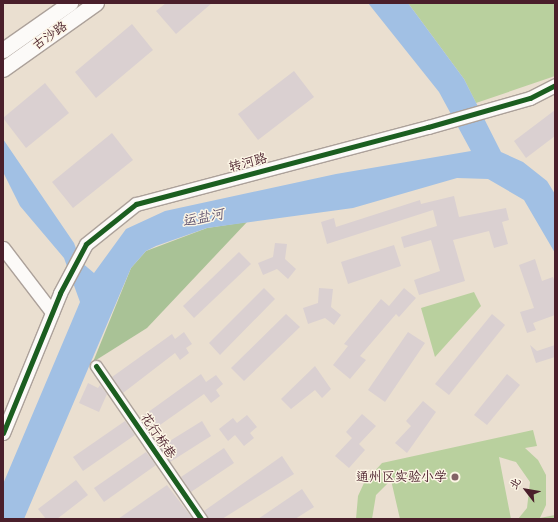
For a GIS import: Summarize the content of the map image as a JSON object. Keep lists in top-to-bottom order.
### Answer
{
  "streets": {
    "main road": ["古沙路"],
    "street": ["转河路", "花行桥巷"]
  },
  "water": ["运盐河"],
  "places": ["通州区实验小学"],
  "north": "top left"
}
